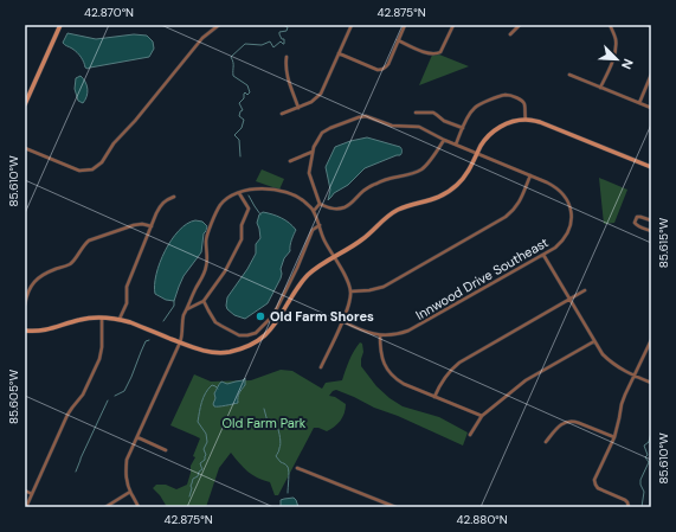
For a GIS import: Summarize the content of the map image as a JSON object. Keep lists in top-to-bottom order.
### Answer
{
  "streets": {
    "street": ["Innwood Drive Southeast"]
  },
  "parks": ["Old Farm Park"],
  "places": ["Old Farm Shores"],
  "north": "bottom right",
  "coordinates": [
    "42.870°N",
    "42.875°N",
    "85.610°W",
    "85.615°W",
    "85.605°W",
    "42.880°N"
  ]
}
